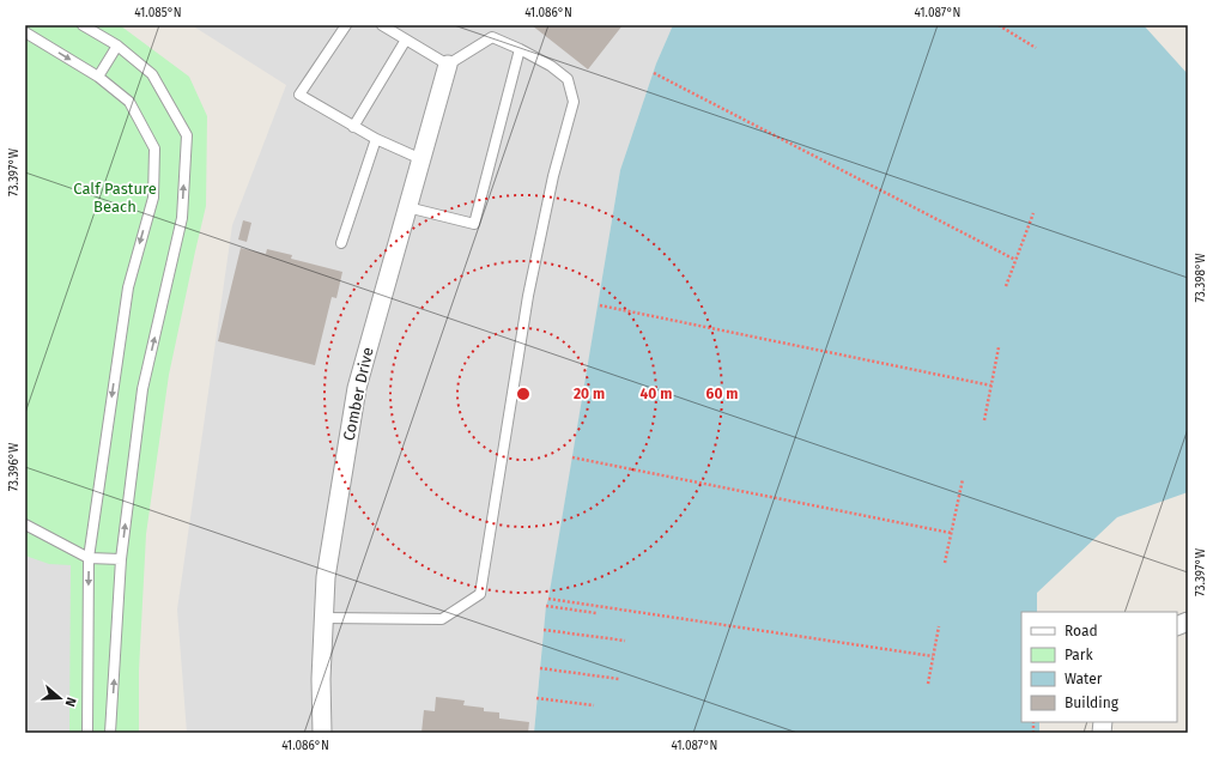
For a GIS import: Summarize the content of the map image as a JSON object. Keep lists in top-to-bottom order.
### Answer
{
  "streets": {
    "street": ["Comber Drive"]
  },
  "parks": ["Calf Pasture Beach"],
  "legend": [
    "Road",
    "Park",
    "Water",
    "Building"
  ],
  "north": "right",
  "coordinates": [
    "41.085°N",
    "41.086°N",
    "41.087°N",
    "73.397°W",
    "73.398°W",
    "73.396°W"
  ],
  "rings": ["20 m", "40 m", "60 m"]
}
